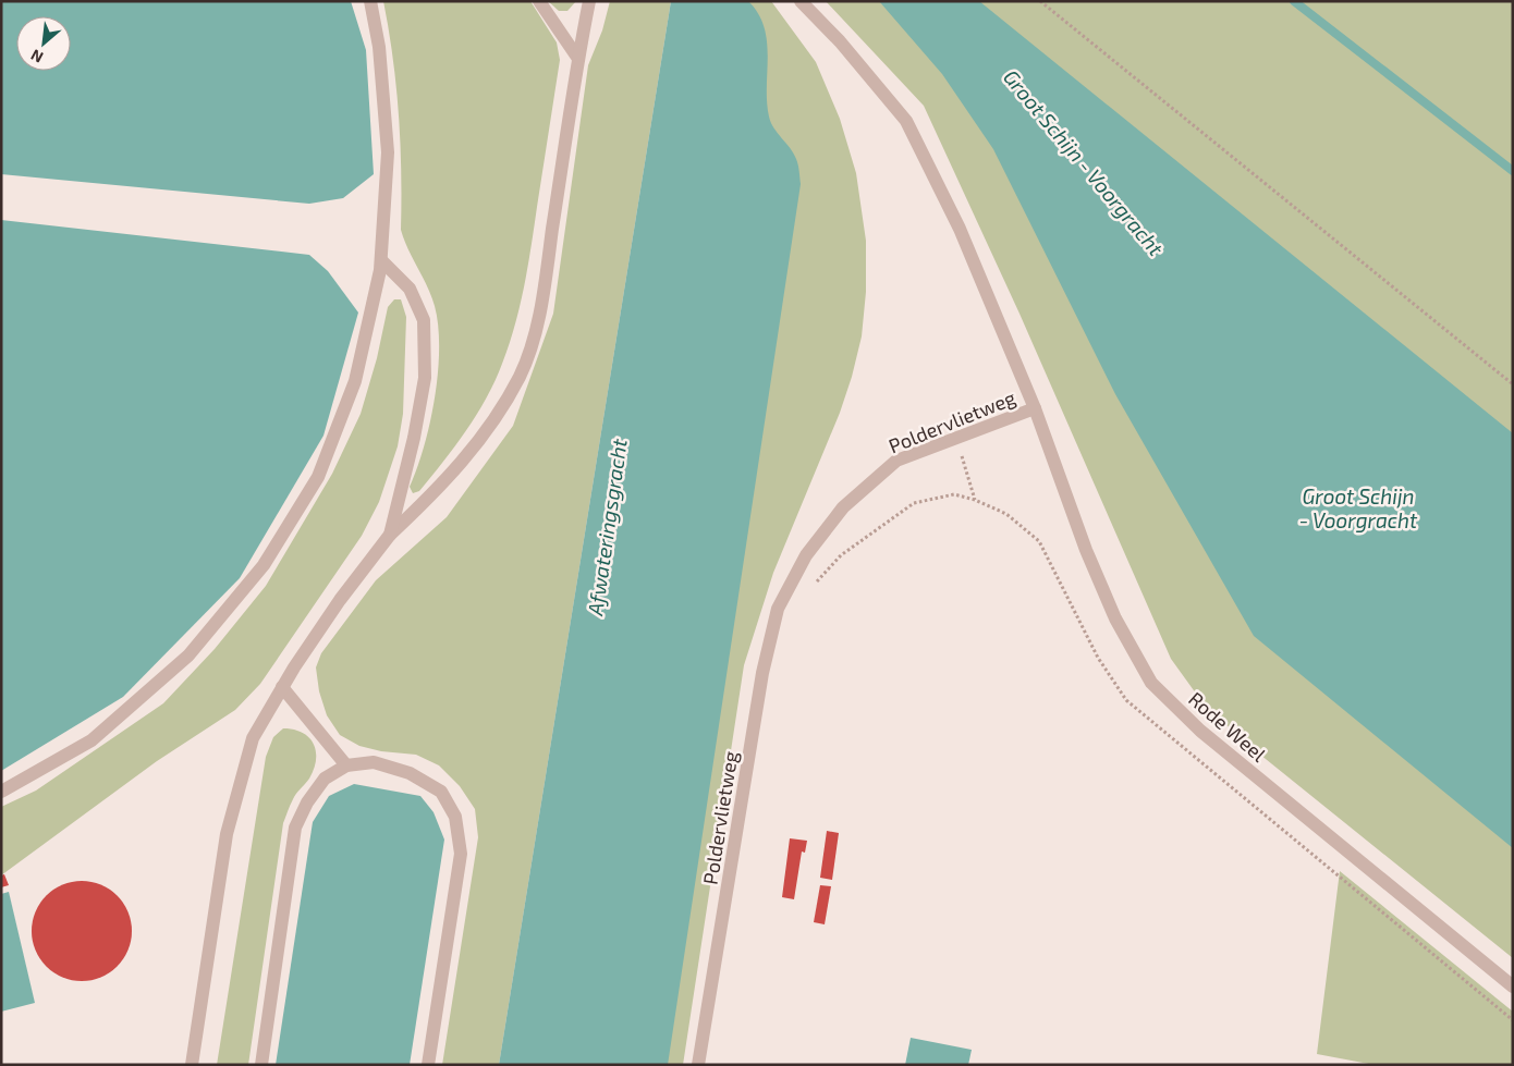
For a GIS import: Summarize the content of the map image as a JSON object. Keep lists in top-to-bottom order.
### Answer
{
  "streets": {
    "street": ["Poldervlietweg", "Rode Weel"]
  },
  "crossings": [
    ["Poldervlietweg", "Rode Weel"]
  ],
  "water": ["Groot Schijn - Voorgracht", "Afwateringsgracht"],
  "north": "bottom left"
}
